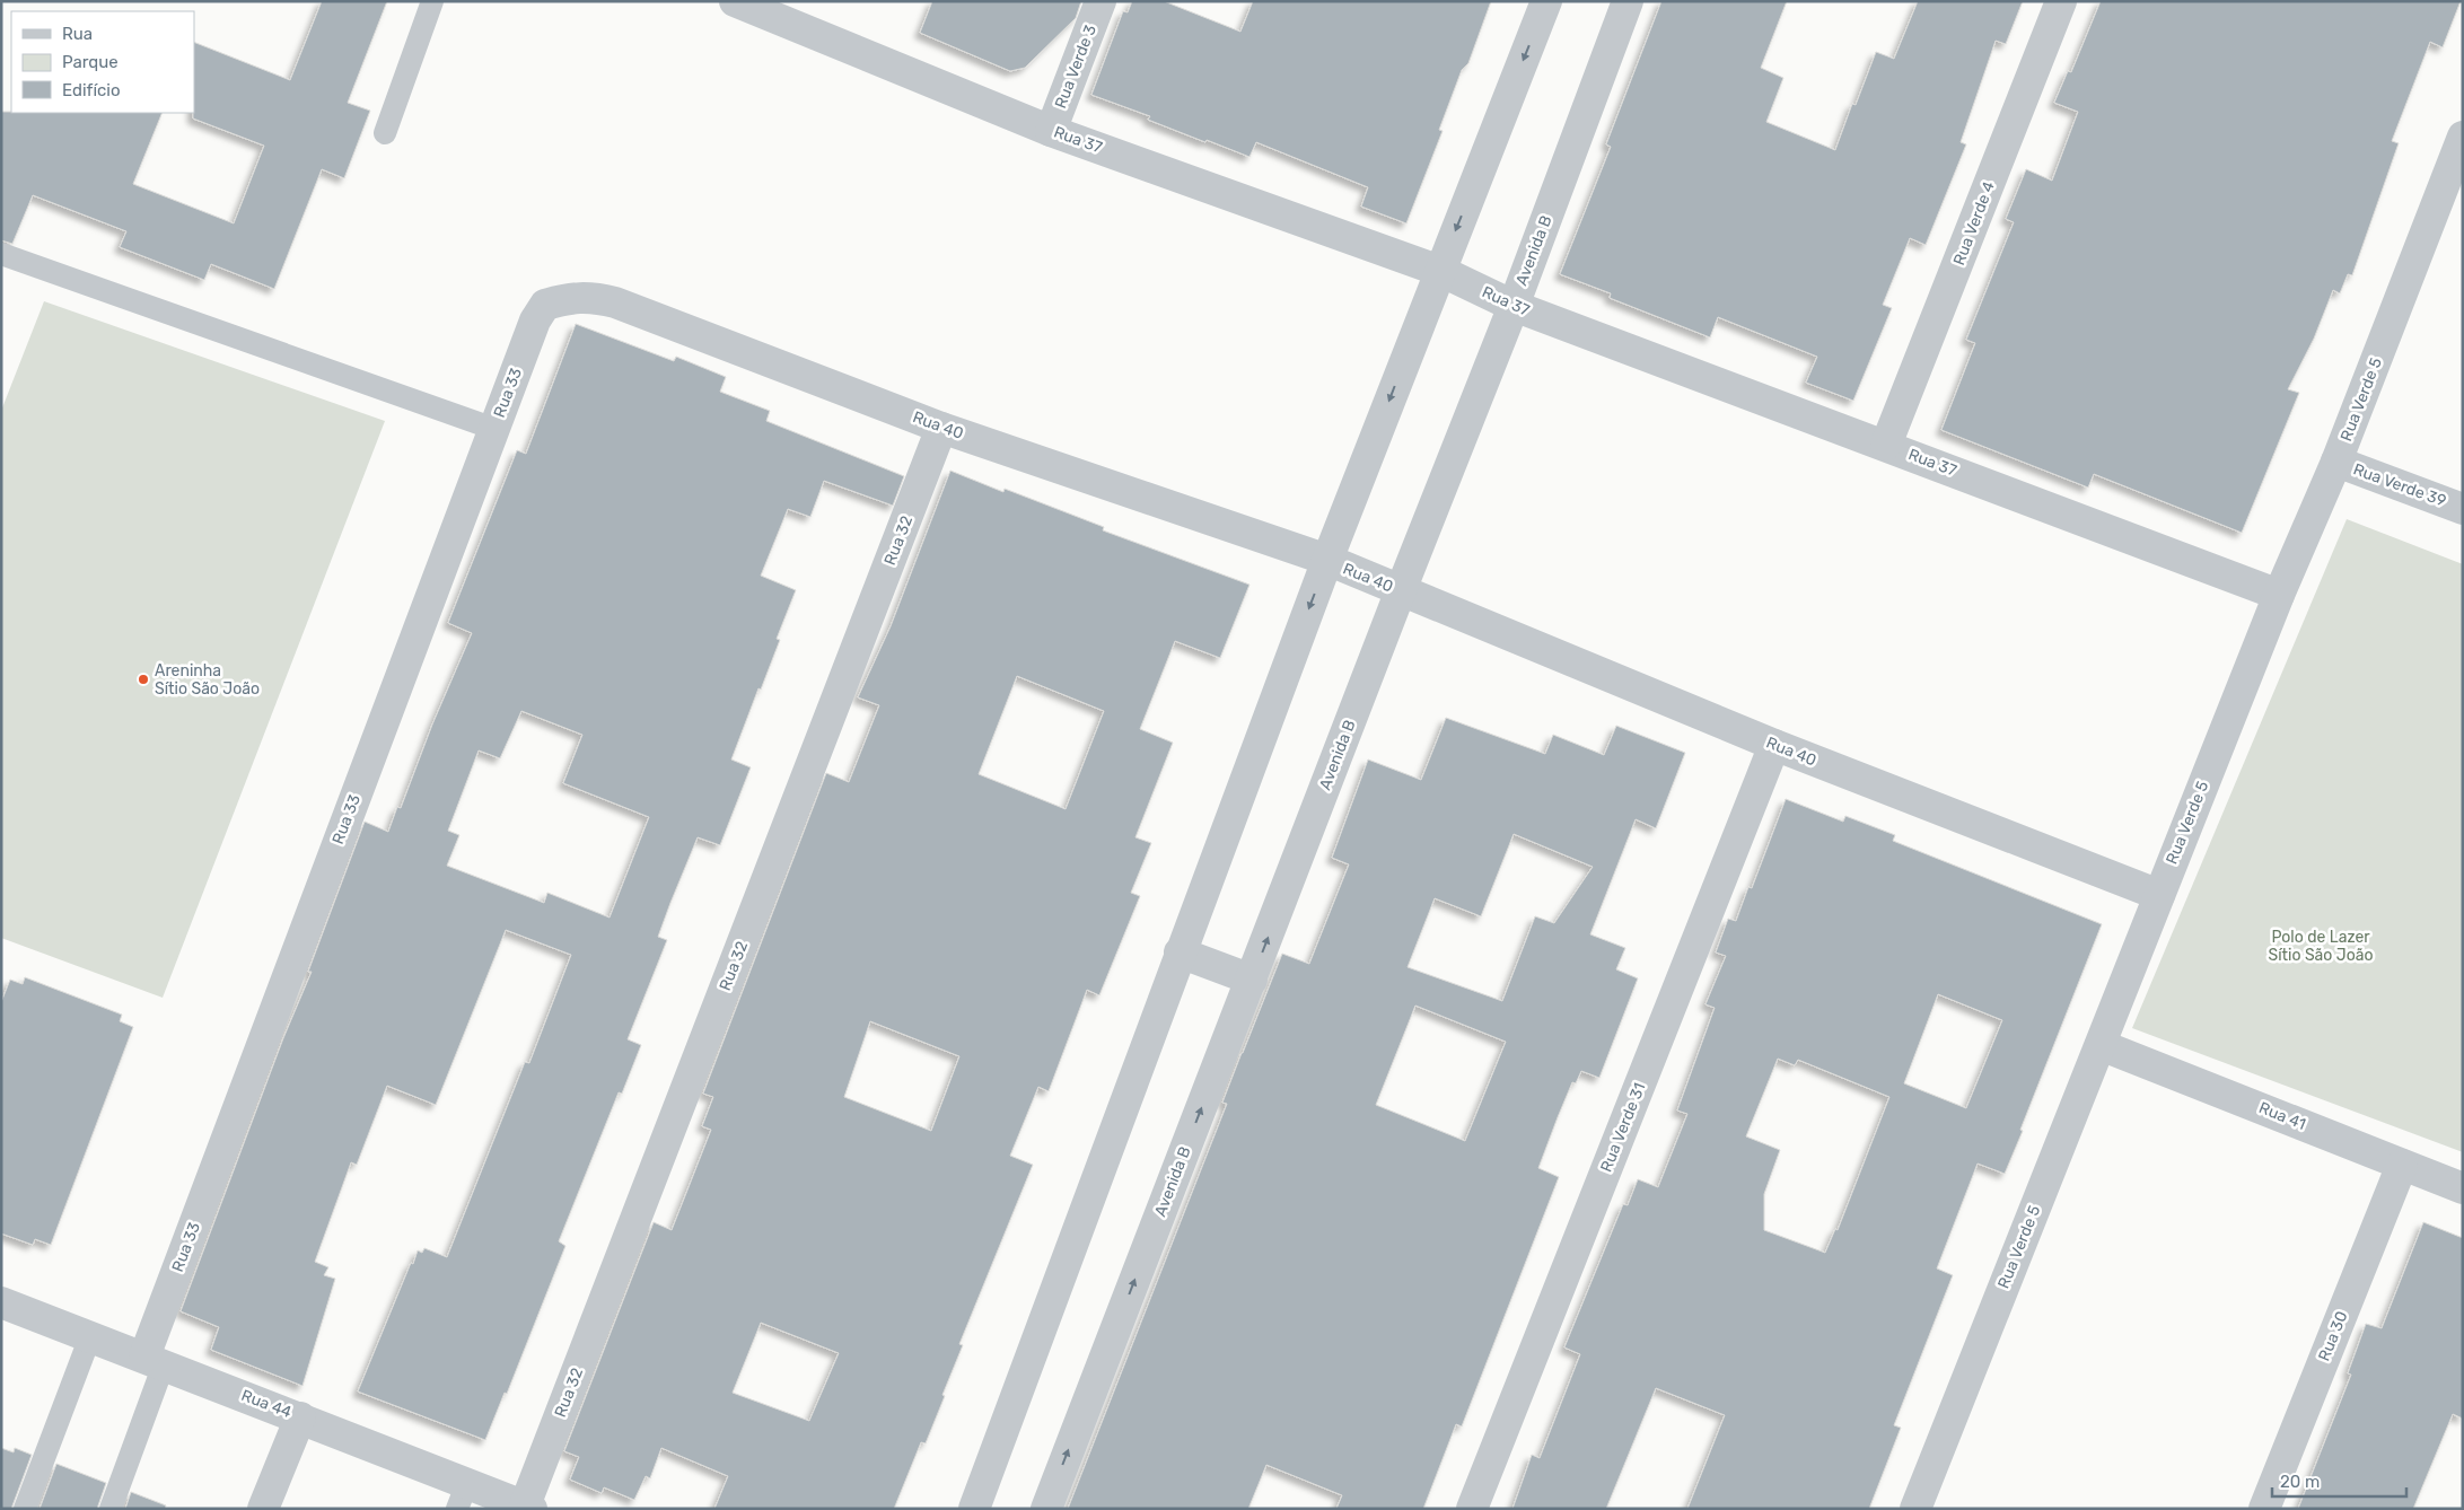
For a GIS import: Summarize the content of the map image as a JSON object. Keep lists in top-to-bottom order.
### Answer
{
  "streets": {
    "street": [
      "Rua Verde 3",
      "Rua 37",
      "Rua Verde 4",
      "Avenida B",
      "Rua 33",
      "Rua Verde 5",
      "Rua 40",
      "Rua Verde 39",
      "Rua 32",
      "Rua 41",
      "Rua Verde 31",
      "Rua 30",
      "Rua 44"
    ]
  },
  "crossings": [
    ["Rua Verde 3", "Rua 37"],
    ["Rua 37", "Rua Verde 4"],
    ["Rua 37", "Avenida B"],
    ["Rua 37", "Rua Verde 5"],
    ["Avenida B", "Rua 40"],
    ["Rua 33", "Rua 40"],
    ["Rua 33", "Rua 44"],
    ["Rua Verde 5", "Rua 40"],
    ["Rua Verde 5", "Rua Verde 39"],
    ["Rua Verde 5", "Rua 41"],
    ["Rua 40", "Rua 32"],
    ["Rua 40", "Rua Verde 31"],
    ["Rua 32", "Rua 44"],
    ["Rua 41", "Rua 30"]
  ],
  "parks": ["Polo de Lazer Sítio São João"],
  "places": ["Areninha Sítio São João"],
  "legend": ["Rua", "Parque", "Edifício"],
  "scale_bar": "20 m"
}
